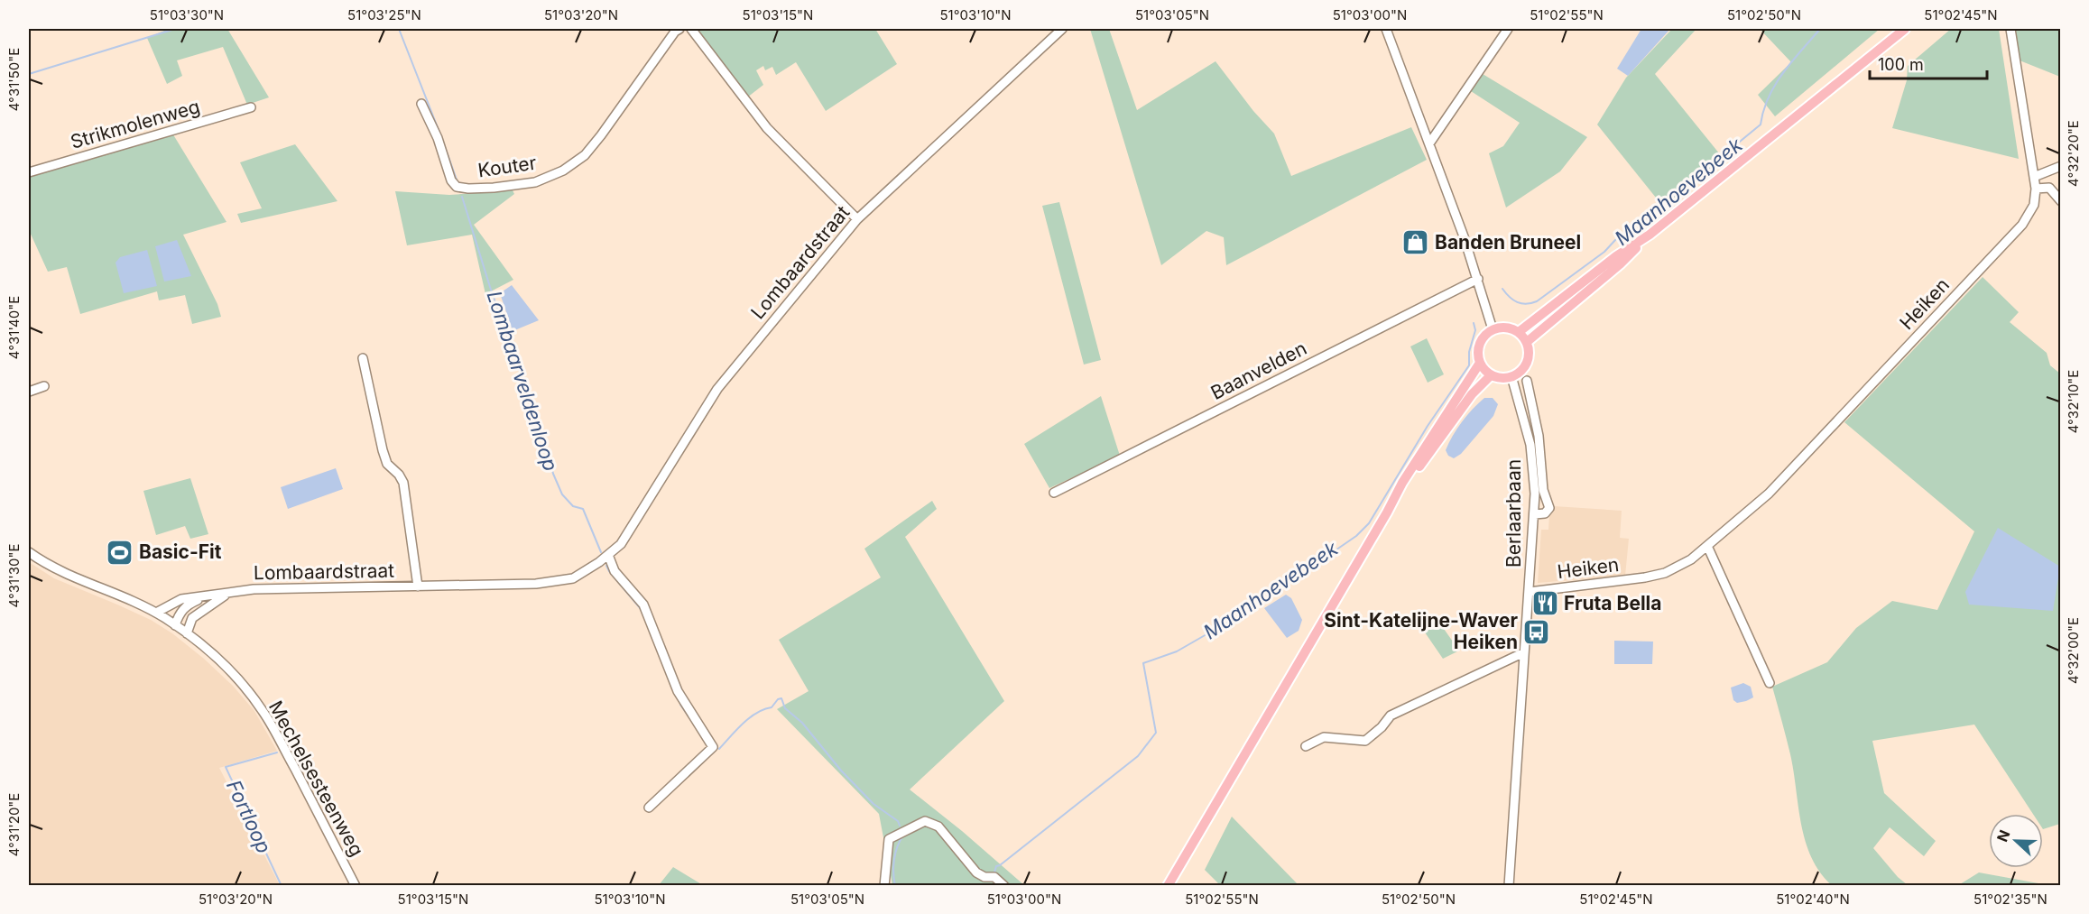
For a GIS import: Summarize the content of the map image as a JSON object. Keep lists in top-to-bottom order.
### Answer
{
  "streets": {
    "street": [
      "Strikmolenweg",
      "Kouter",
      "Lombaardstraat",
      "Heiken",
      "Baanvelden",
      "Berlaarbaan",
      "Mechelsesteenweg"
    ]
  },
  "crossings": [
    ["Lombaardstraat", "Mechelsesteenweg"],
    ["Heiken", "Berlaarbaan"]
  ],
  "water": ["Maanhoevebeek", "Lombaarveldenloop", "Fortloop"],
  "places": {
    "shop": ["Banden Bruneel"],
    "sports": ["Basic-Fit"],
    "restaurant": ["Fruta Bella"],
    "bus stop": ["Sint-Katelijne-Waver Heiken"]
  },
  "scale_bar": "100 m",
  "north": "left",
  "coordinates": [
    "51°03'30\"N",
    "51°03'25\"N",
    "51°03'20\"N",
    "51°03'15\"N",
    "51°03'10\"N",
    "51°03'05\"N",
    "51°03'00\"N",
    "51°02'55\"N",
    "51°02'50\"N",
    "51°02'45\"N",
    "4°31'50\"E",
    "4°32'20\"E",
    "4°31'40\"E",
    "4°32'10\"E",
    "4°31'30\"E",
    "4°32'00\"E",
    "4°31'20\"E",
    "51°02'40\"N",
    "51°02'35\"N"
  ]
}
